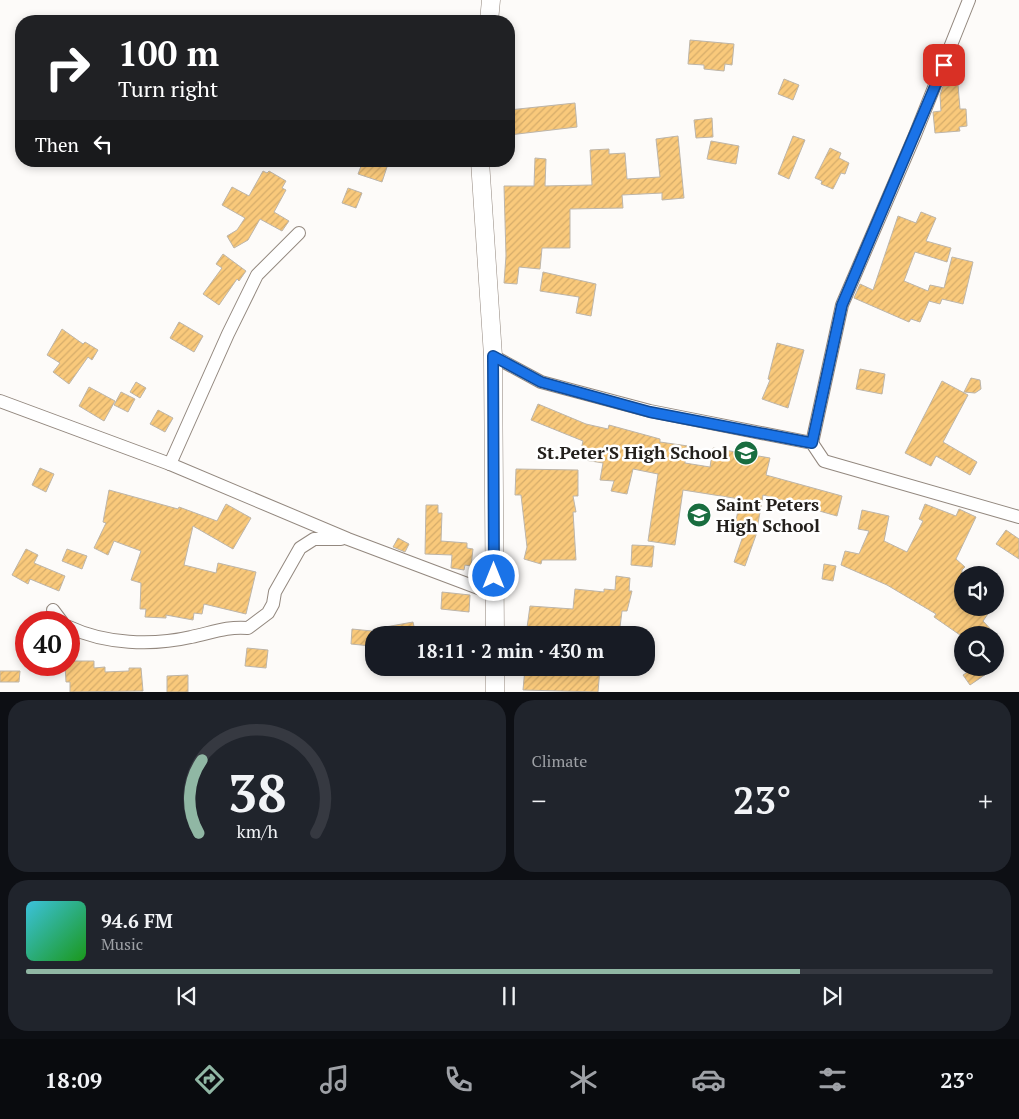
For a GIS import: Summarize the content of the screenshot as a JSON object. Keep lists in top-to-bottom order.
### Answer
{
  "places": {
    "school or university": ["St.Peter'S High School", "Saint Peters High School"]
  },
  "page": {
    "turn": ["100 m", "Turn right"],
    "then": "Then",
    "limit": "40",
    "trip": "18:11 · 2 min · 430 m",
    "tile": "Climate",
    "heat": ["−", "23°", "+"],
    "song": ["94.6 FM", "Music"],
    "tabs": ["18:09", "23°"],
    "gauge": ["38", "km/h"]
  }
}
